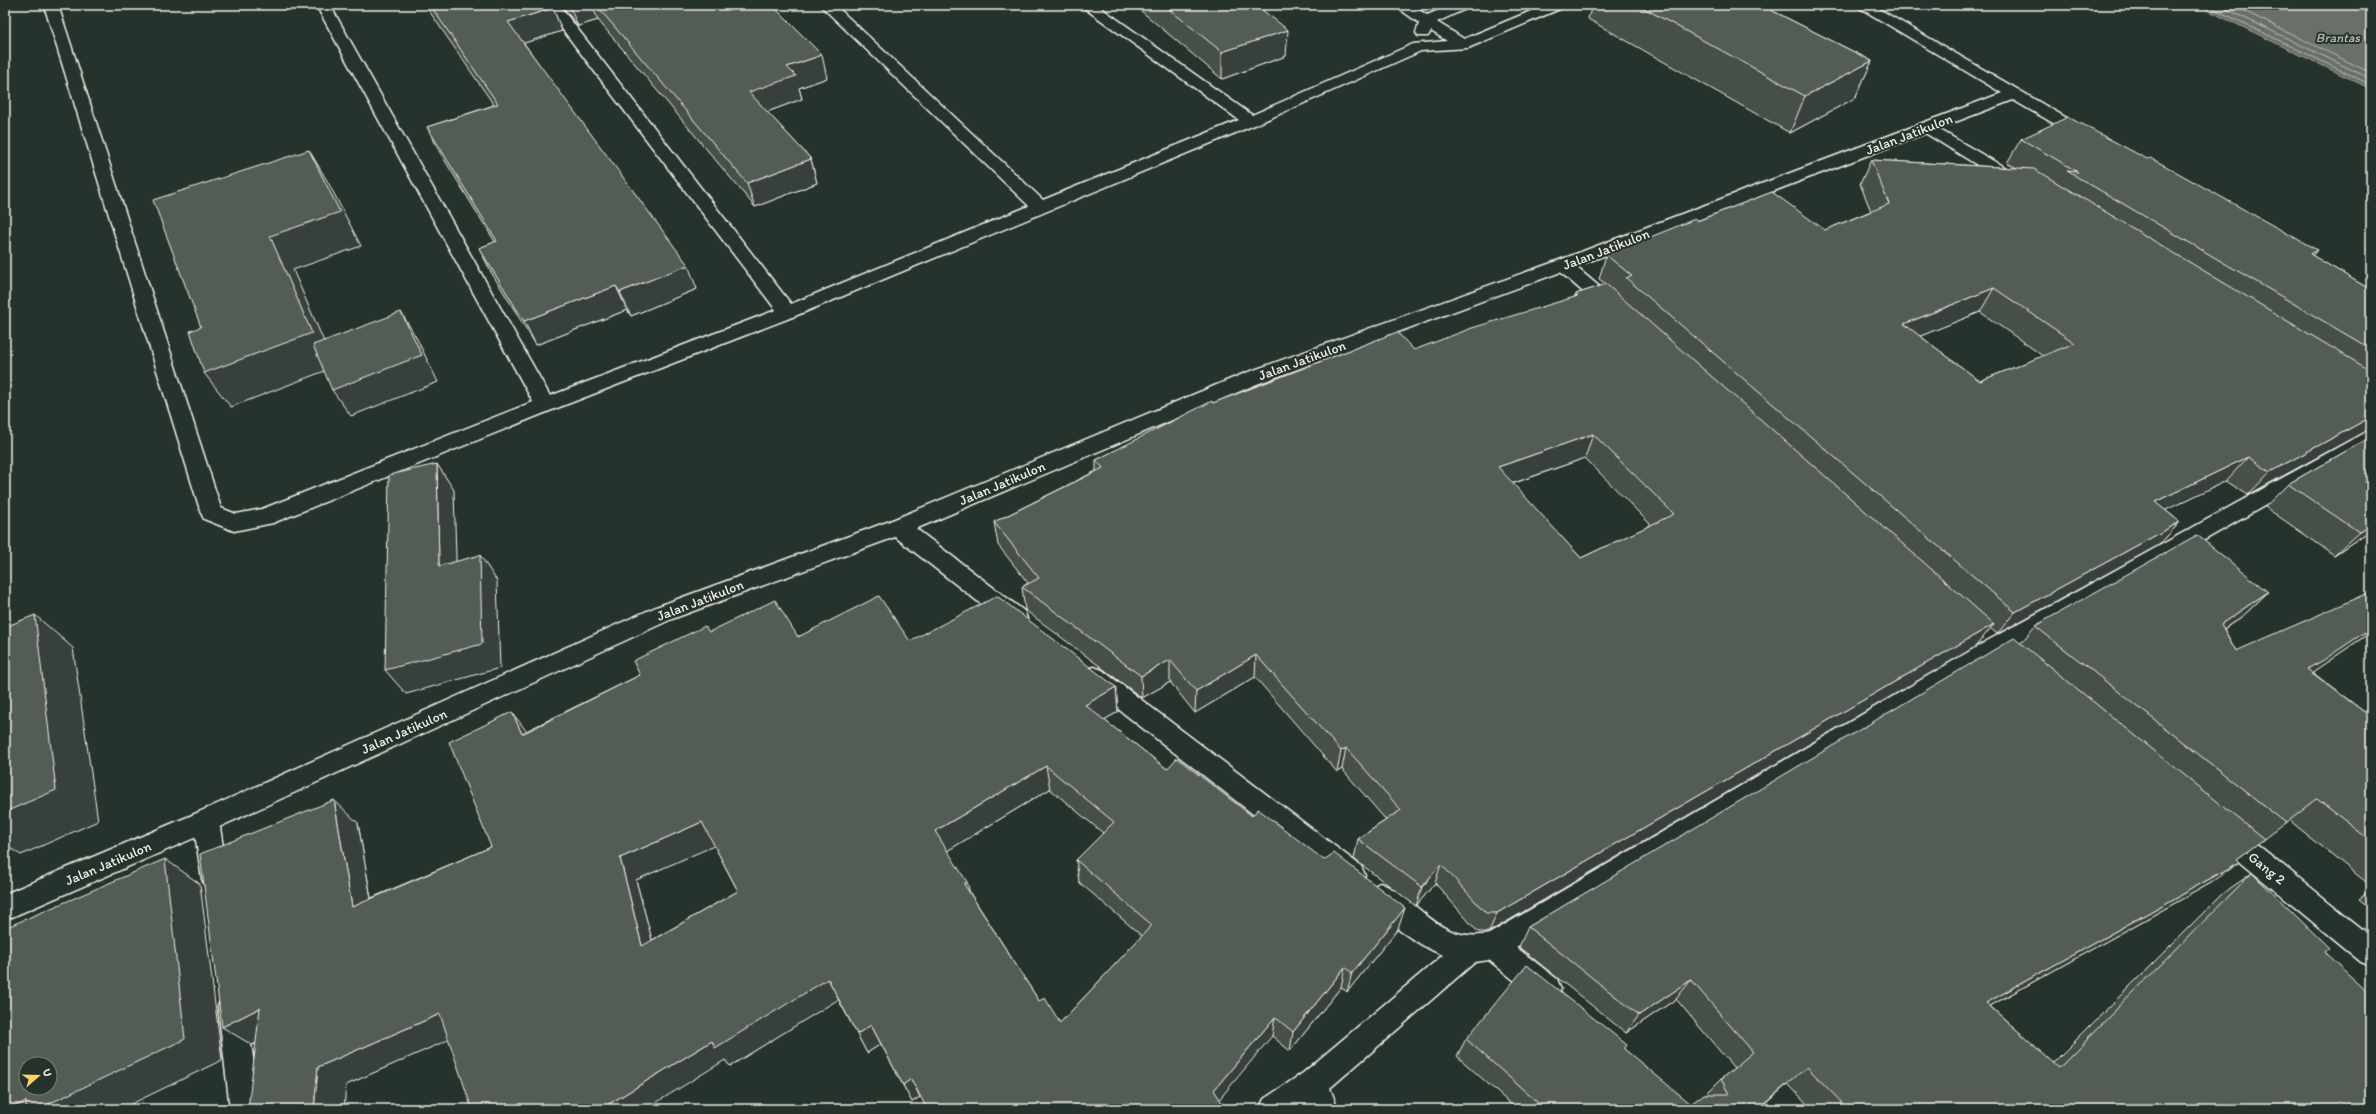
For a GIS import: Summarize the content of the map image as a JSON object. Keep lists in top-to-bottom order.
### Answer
{
  "streets": {
    "street": ["Jalan Jatikulon", "Gang 2"]
  },
  "water": ["Brantas"],
  "north": "right"
}
